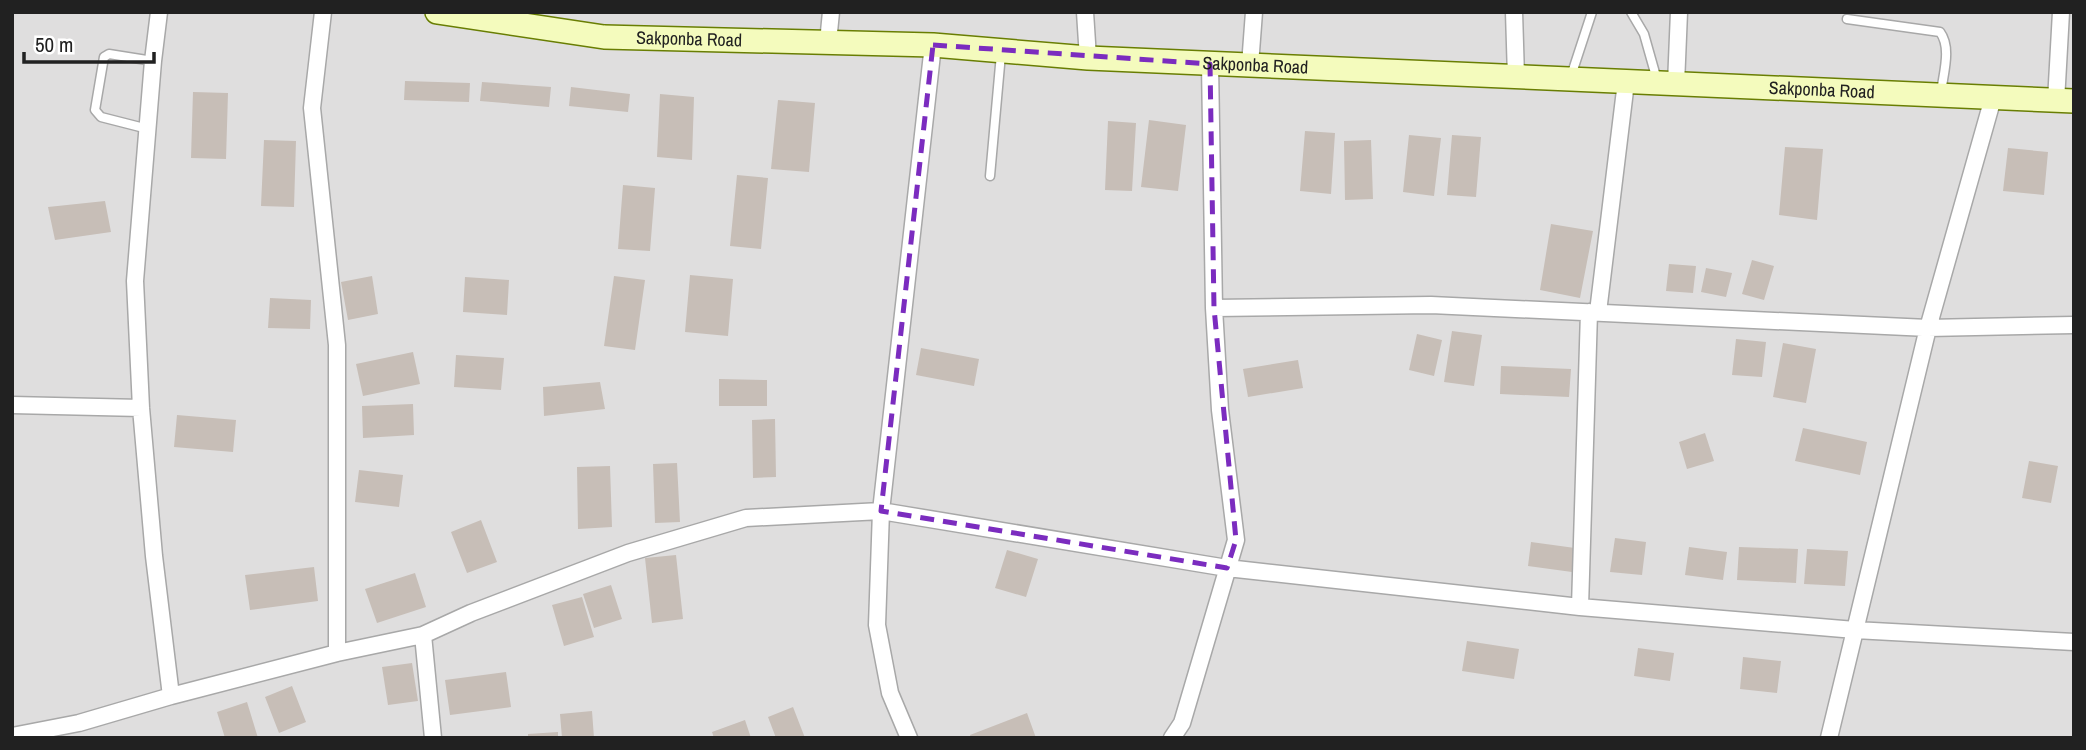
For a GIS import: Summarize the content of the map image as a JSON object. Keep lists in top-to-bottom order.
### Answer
{
  "streets": {
    "main road": ["Sakponba Road"]
  },
  "scale_bar": "50 m"
}
